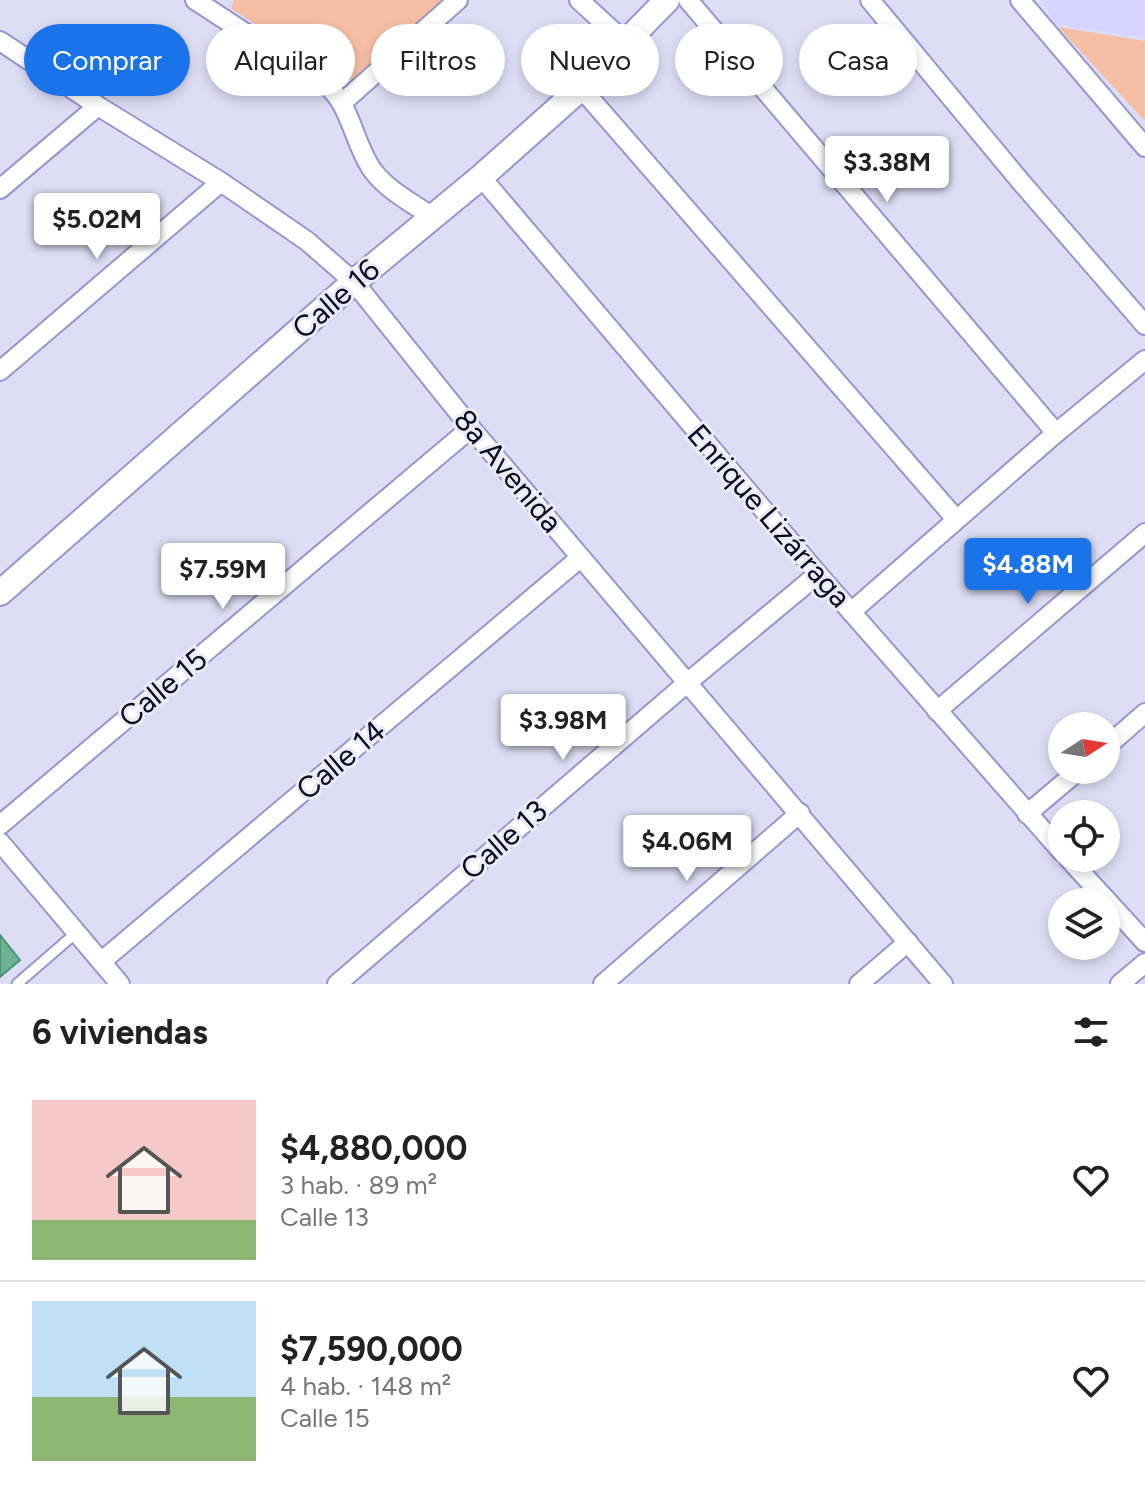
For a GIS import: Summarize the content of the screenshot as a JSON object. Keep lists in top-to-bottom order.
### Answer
{
  "streets": {
    "street": [
      "Calle 16",
      "8a Avenida",
      "Enrique Lizárraga",
      "Calle 15",
      "Calle 14",
      "Calle 13"
    ]
  },
  "crossings": [
    ["Calle 16", "8a Avenida"],
    ["Calle 16", "Enrique Lizárraga"],
    ["8a Avenida", "Calle 15"],
    ["8a Avenida", "Calle 14"],
    ["8a Avenida", "Calle 13"],
    ["Enrique Lizárraga", "Calle 13"]
  ],
  "north": "right",
  "page": {
    "chip": [
      "Comprar",
      "Alquilar",
      "Filtros",
      "Nuevo",
      "Piso",
      "Casa"
    ],
    "price": [
      "$3.38M",
      "$5.02M",
      "$4.88M",
      "$7.59M",
      "$3.98M",
      "$4.06M"
    ],
    "heading": "6 viviendas",
    "list": [
      {
        "name": "$4,880,000",
        "note": "3 hab. · 89 m² · Calle 13"
      },
      {
        "name": "$7,590,000",
        "note": "4 hab. · 148 m² · Calle 15"
      }
    ]
  }
}
